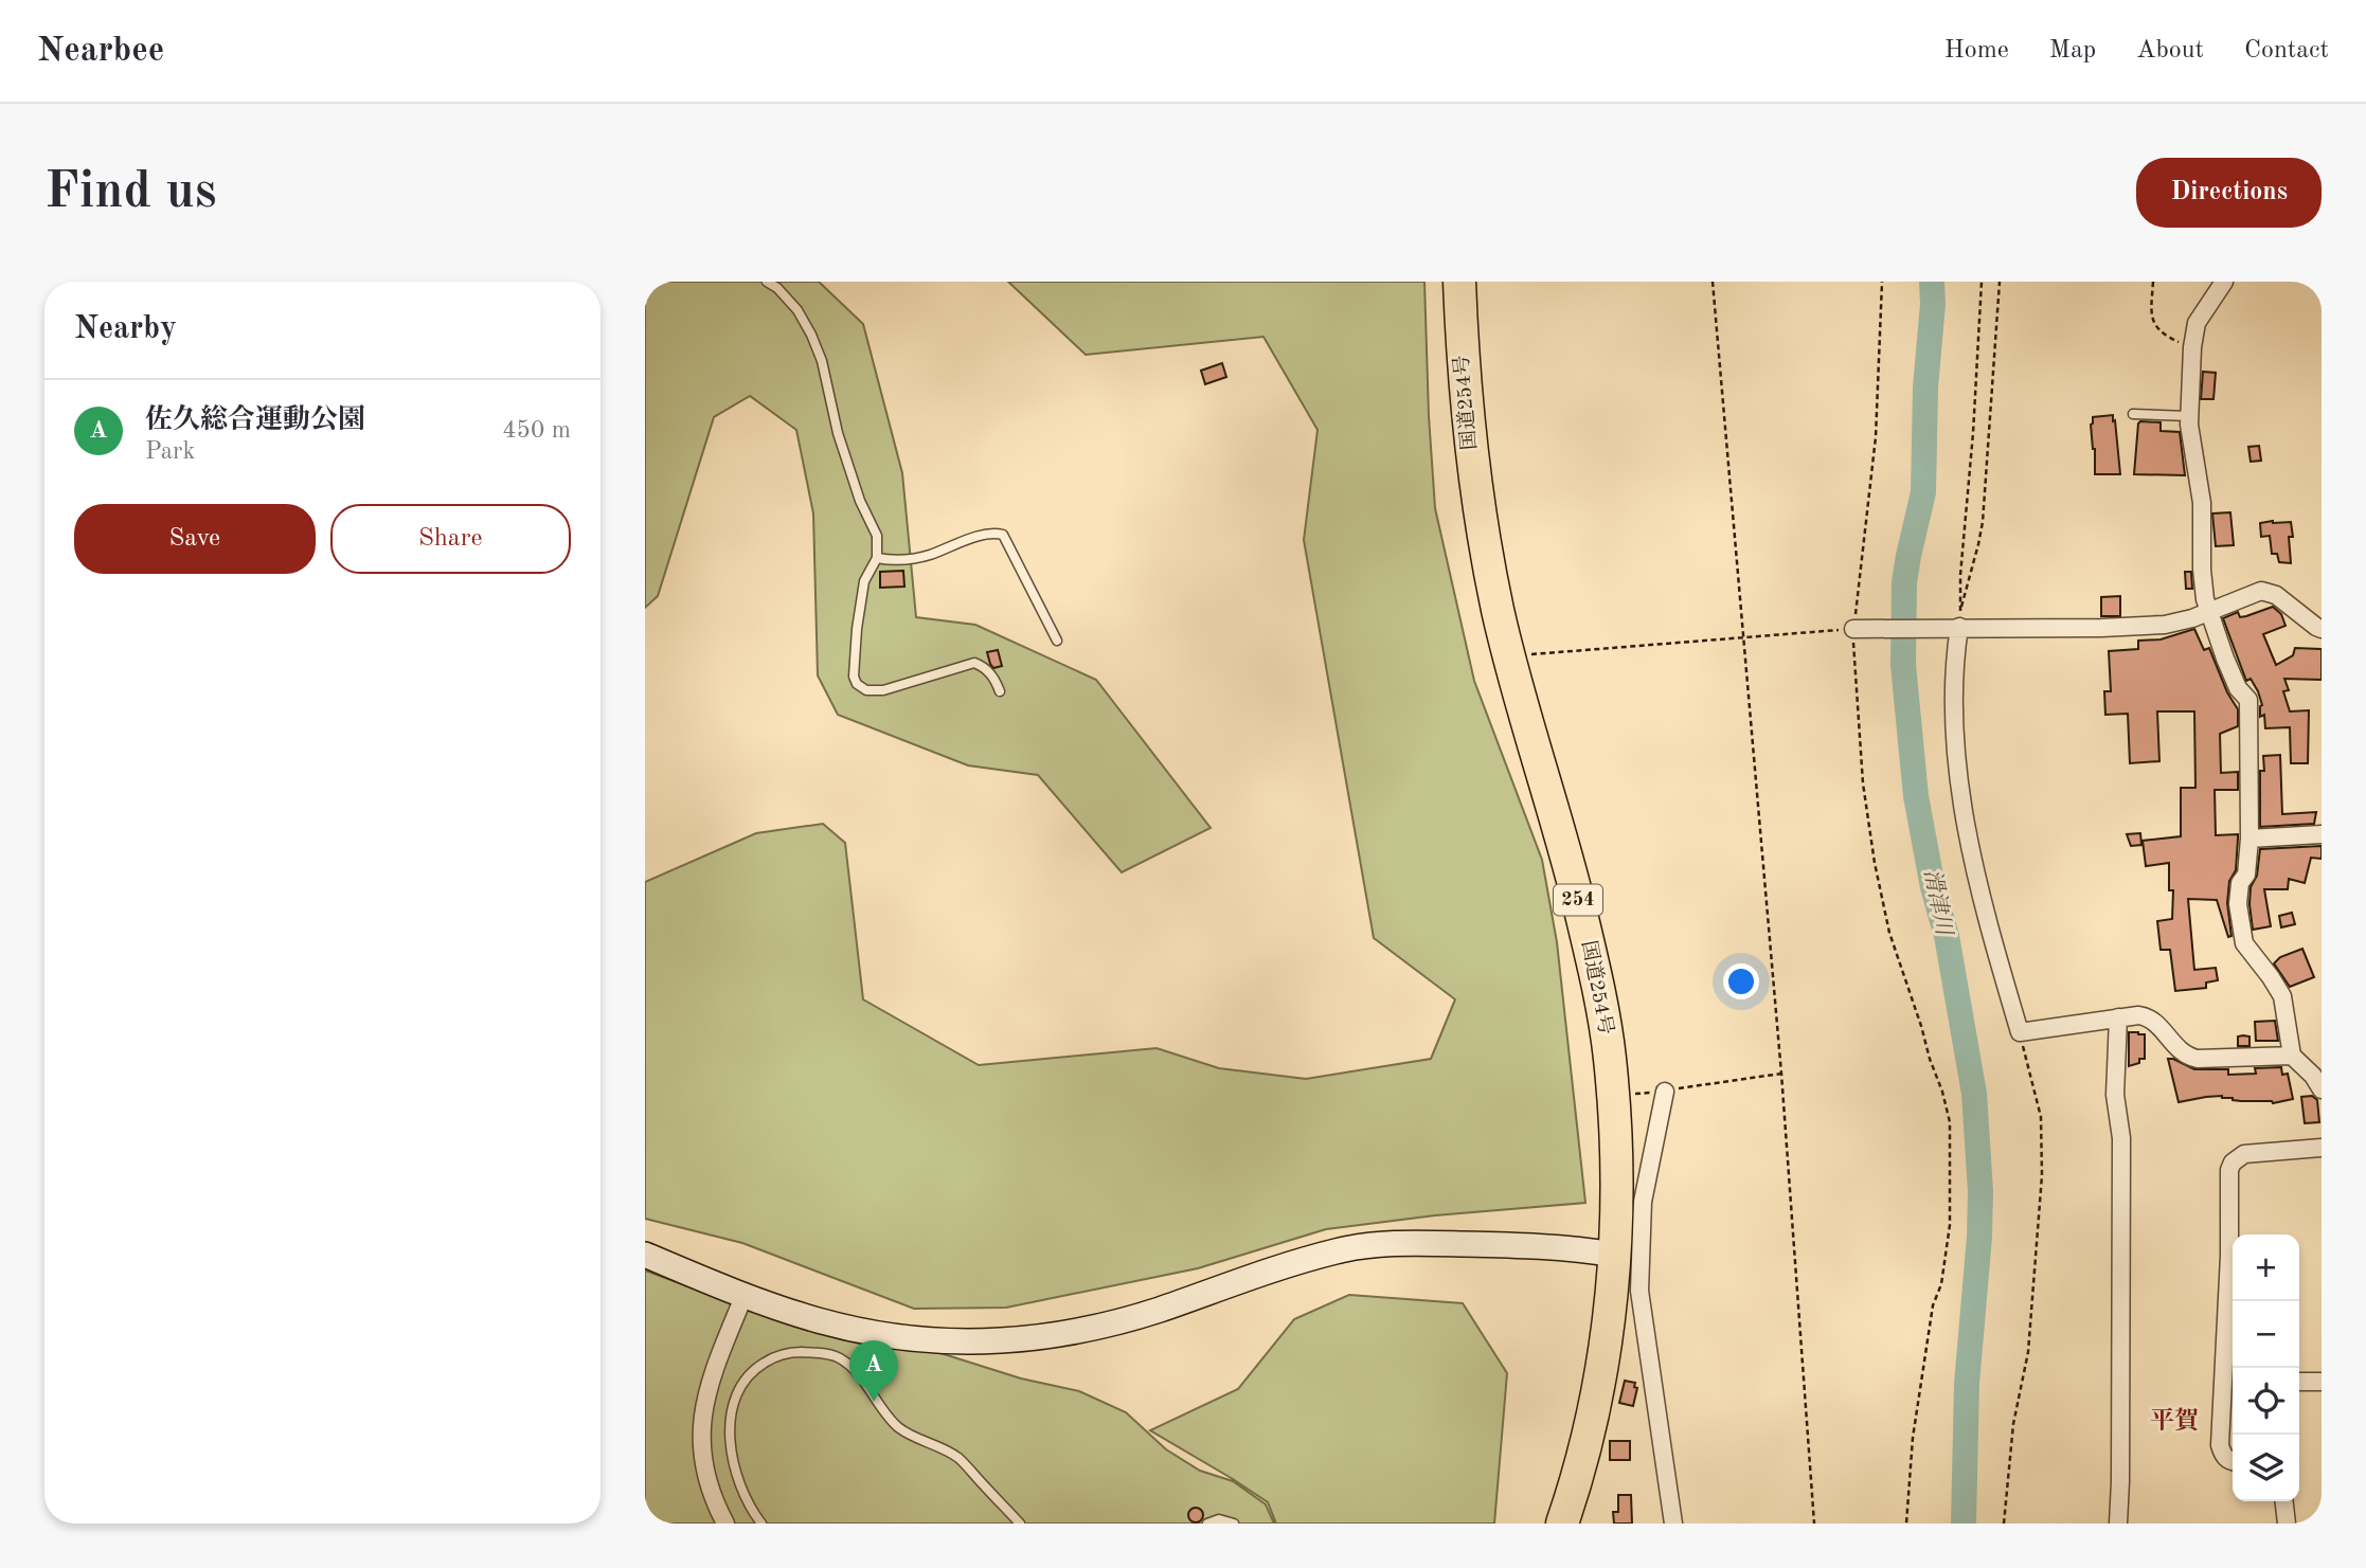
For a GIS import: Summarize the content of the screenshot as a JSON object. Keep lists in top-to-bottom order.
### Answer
{
  "streets": {
    "highway": ["国道254号", "254"]
  },
  "districts": ["平賀"],
  "water": ["滑津川"],
  "page": {
    "header": "Nearbee",
    "nav": [
      "Home",
      "Map",
      "About",
      "Contact"
    ],
    "buttons": [
      "Directions",
      ["Save", "Share"]
    ],
    "title": "Find us",
    "heading": "Nearby",
    "list": [
      {
        "mark": "A",
        "name": "佐久総合運動公園",
        "note": "Park",
        "value": "450 m"
      }
    ],
    "map_buttons": ["+", "−"],
    "pins": "A"
  }
}
